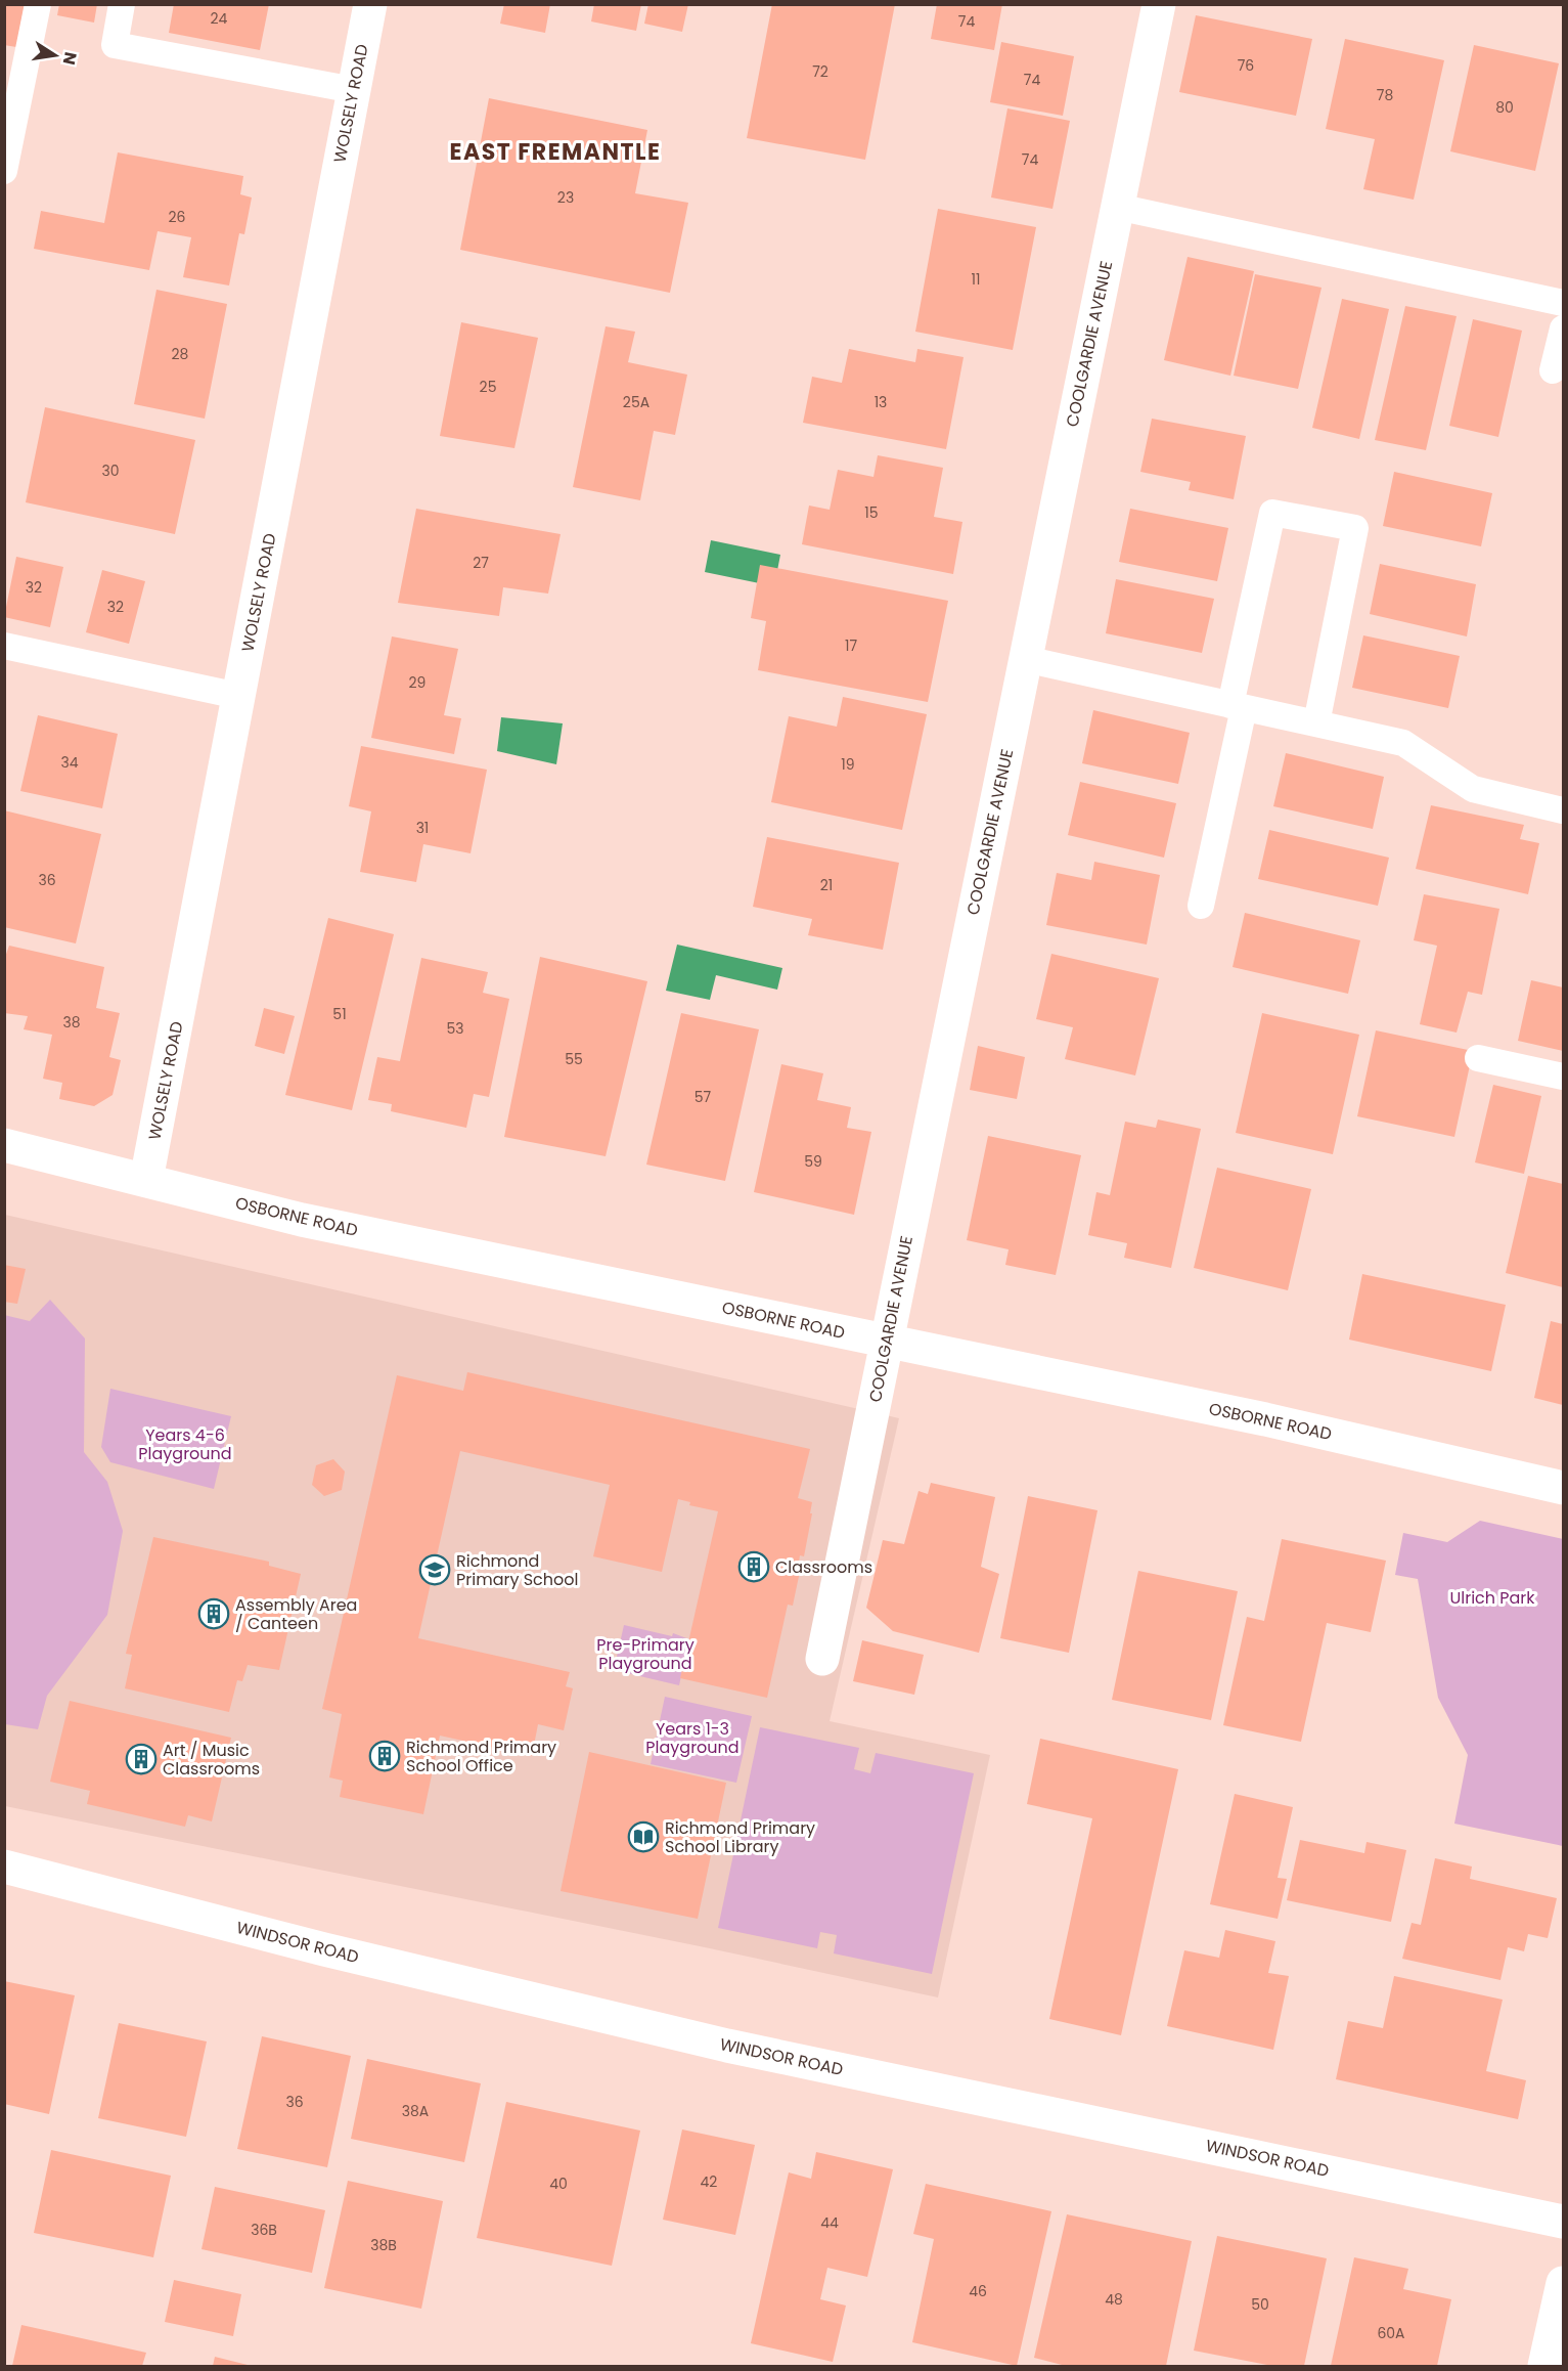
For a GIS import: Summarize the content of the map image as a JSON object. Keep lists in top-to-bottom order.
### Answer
{
  "streets": {
    "street": [
      "WOLSELY ROAD",
      "COOLGARDIE AVENUE",
      "OSBORNE ROAD",
      "WINDSOR ROAD"
    ]
  },
  "crossings": [
    ["WOLSELY ROAD", "OSBORNE ROAD"],
    ["COOLGARDIE AVENUE", "OSBORNE ROAD"]
  ],
  "districts": ["EAST FREMANTLE"],
  "parks": [
    "Years 4-6 Playground",
    "Ulrich Park",
    "Pre-Primary Playground",
    "Years 1-3 Playground"
  ],
  "places": {
    "building": [
      "Classrooms",
      "Assembly Area / Canteen",
      "Richmond Primary School Office",
      "Art / Music Classrooms"
    ],
    "school or university": ["Richmond Primary School"],
    "library": ["Richmond Primary School Library"]
  },
  "house_numbers": [
    "24",
    "74",
    "76",
    "72",
    "74",
    "78",
    "80",
    "74",
    "23",
    "26",
    "11",
    "28",
    "25",
    "25A",
    "13",
    "30",
    "15",
    "27",
    "32",
    "32",
    "17",
    "29",
    "34",
    "19",
    "31",
    "36",
    "21",
    "51",
    "38",
    "53",
    "55",
    "57",
    "59",
    "36",
    "38A",
    "42",
    "40",
    "44",
    "36B",
    "38B",
    "46",
    "48",
    "50",
    "60A"
  ],
  "north": "right"
}
